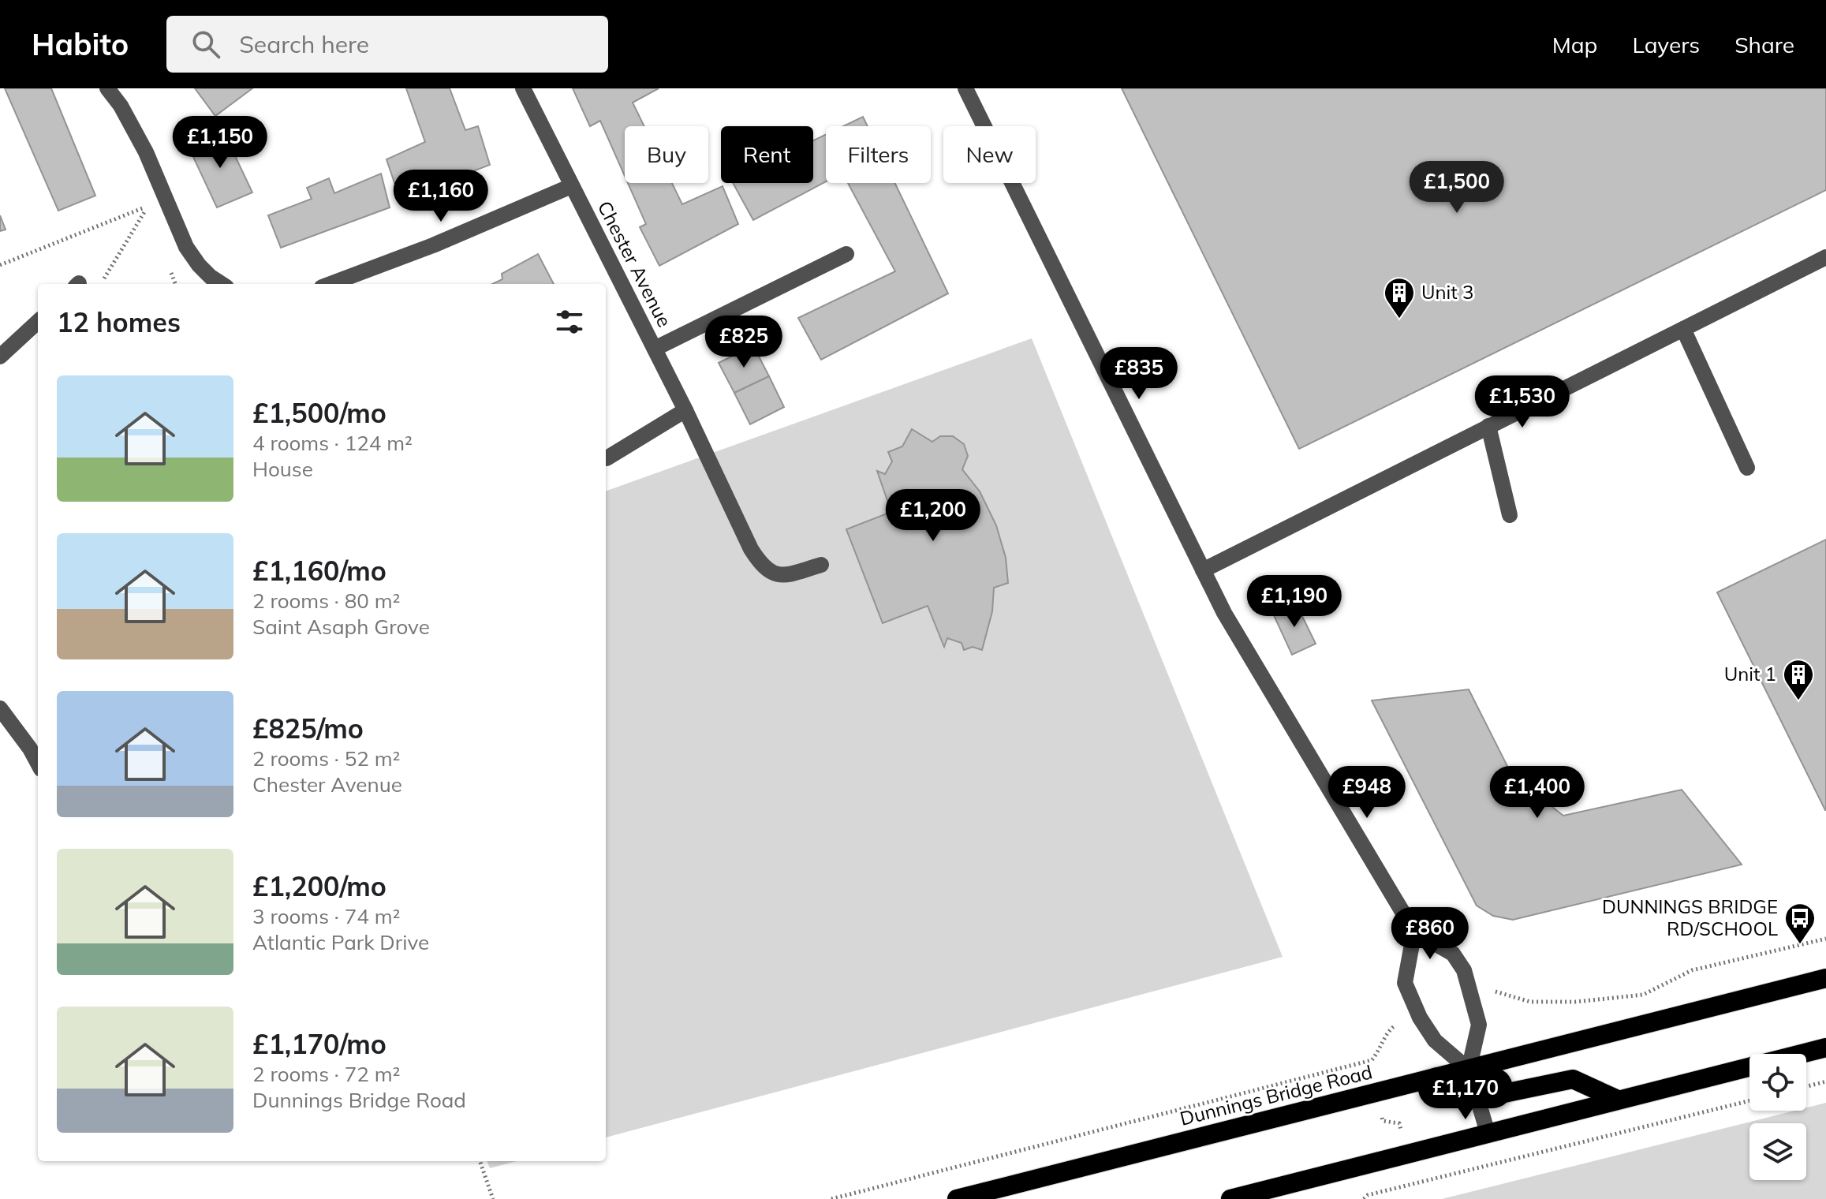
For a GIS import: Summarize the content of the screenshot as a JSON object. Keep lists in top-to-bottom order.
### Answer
{
  "streets": {
    "highway": ["Dunnings Bridge Road"],
    "street": ["Chester Avenue"]
  },
  "places": {
    "building": ["Unit 3", "Unit 1"],
    "bus stop": ["DUNNINGS BRIDGE RD/SCHOOL"]
  },
  "page": {
    "header": "Habito",
    "search": "Search here",
    "nav": ["Map", "Layers", "Share"],
    "price": [
      "£1,150",
      "£1,500",
      "£1,160",
      "£825",
      "£835",
      "£1,530",
      "£1,200",
      "£1,190",
      "£948",
      "£1,400",
      "£860",
      "£1,170"
    ],
    "chip": [
      "Buy",
      "Rent",
      "Filters",
      "New"
    ],
    "heading": "12 homes",
    "list": [
      {
        "name": "£1,500/mo",
        "note": "4 rooms · 124 m² · House"
      },
      {
        "name": "£1,160/mo",
        "note": "2 rooms · 80 m² · Saint Asaph Grove"
      },
      {
        "name": "£825/mo",
        "note": "2 rooms · 52 m² · Chester Avenue"
      },
      {
        "name": "£1,200/mo",
        "note": "3 rooms · 74 m² · Atlantic Park Drive"
      },
      {
        "name": "£1,170/mo",
        "note": "2 rooms · 72 m² · Dunnings Bridge Road"
      }
    ]
  }
}
